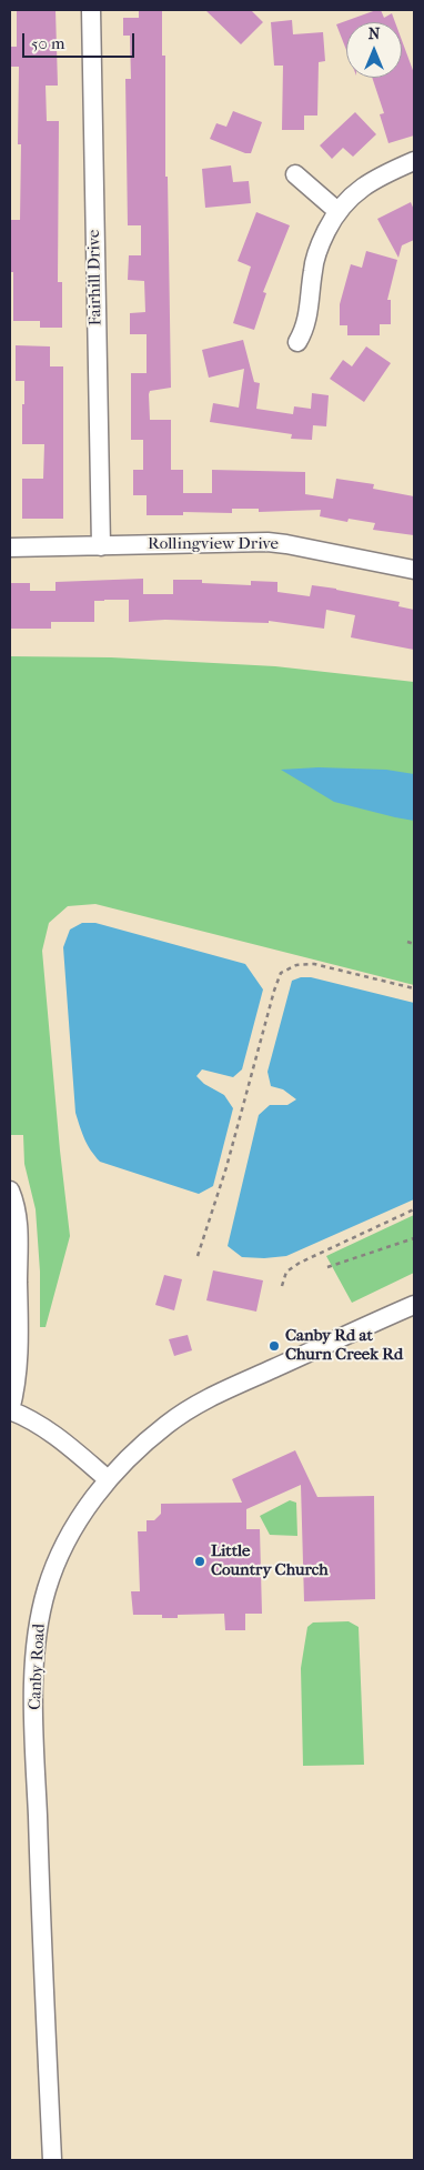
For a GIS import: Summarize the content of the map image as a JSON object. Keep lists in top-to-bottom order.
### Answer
{
  "streets": {
    "street": ["Fairhill Drive", "Rollingview Drive", "Canby Road"]
  },
  "crossings": [
    ["Fairhill Drive", "Rollingview Drive"]
  ],
  "places": ["Canby Rd at Churn Creek Rd", "Little Country Church"],
  "scale_bar": "50 m",
  "north": "top"
}
